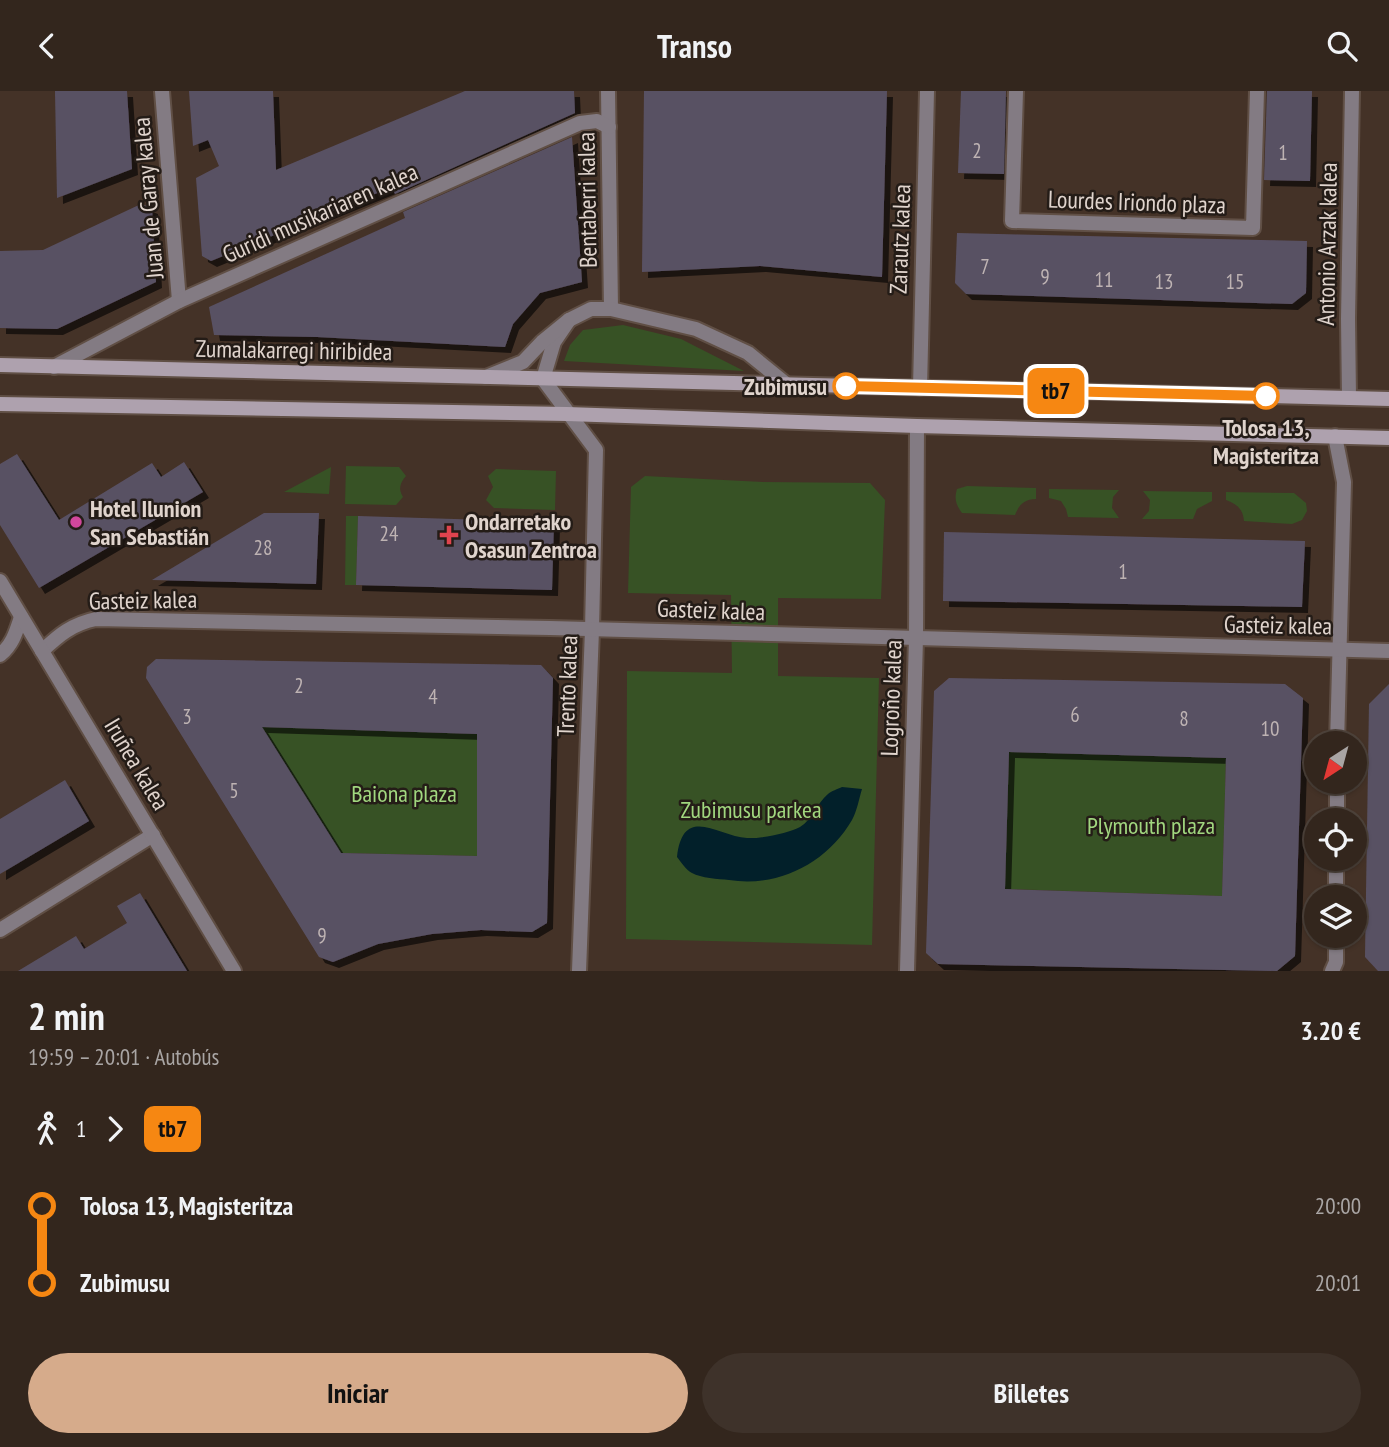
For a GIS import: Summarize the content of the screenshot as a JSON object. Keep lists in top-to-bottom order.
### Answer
{
  "streets": {
    "main road": ["Zumalakarregi hiribidea"],
    "street": [
      "Juan de Garay kalea",
      "Bentaberri kalea",
      "Lourdes Iriondo plaza",
      "Guridi musikariaren kalea",
      "Zarautz kalea",
      "Antonio Arzak kalea",
      "Gasteiz kalea",
      "Trento kalea",
      "Logroño kalea",
      "Iruñea kalea"
    ]
  },
  "crossings": [
    ["Juan de Garay kalea", "Guridi musikariaren kalea"],
    ["Bentaberri kalea", "Guridi musikariaren kalea"],
    ["Guridi musikariaren kalea", "Zumalakarregi hiribidea"],
    ["Zarautz kalea", "Zumalakarregi hiribidea"],
    ["Antonio Arzak kalea", "Zumalakarregi hiribidea"],
    ["Zumalakarregi hiribidea", "Trento kalea"],
    ["Gasteiz kalea", "Trento kalea"],
    ["Gasteiz kalea", "Logroño kalea"],
    ["Gasteiz kalea", "Iruñea kalea"]
  ],
  "parks": ["Baiona plaza", "Zubimusu parkea", "Plymouth plaza"],
  "places": {
    "other": ["Zubimusu", "Tolosa 13, Magisteritza", "Hotel Ilunion San Sebastián"],
    "health": ["Ondarretako Osasun Zentroa"]
  },
  "lines": ["bus line tb7"],
  "house_numbers": [
    "2",
    "1",
    "7",
    "9",
    "11",
    "13",
    "15",
    "24",
    "28",
    "1",
    "2",
    "4",
    "6",
    "3",
    "8",
    "10",
    "5",
    "9"
  ],
  "north": "bottom left",
  "page": {
    "header": "Transo",
    "on_map": "tb7",
    "heading": ["2 min", "19:59 – 20:01 · Autobús", "3.20 €"],
    "legs": ["1", "tb7"],
    "list": [
      {
        "name": "Tolosa 13, Magisteritza",
        "value": "20:00"
      },
      {
        "name": "Zubimusu",
        "value": "20:01"
      }
    ],
    "buttons": ["Iniciar", "Billetes"]
  }
}
